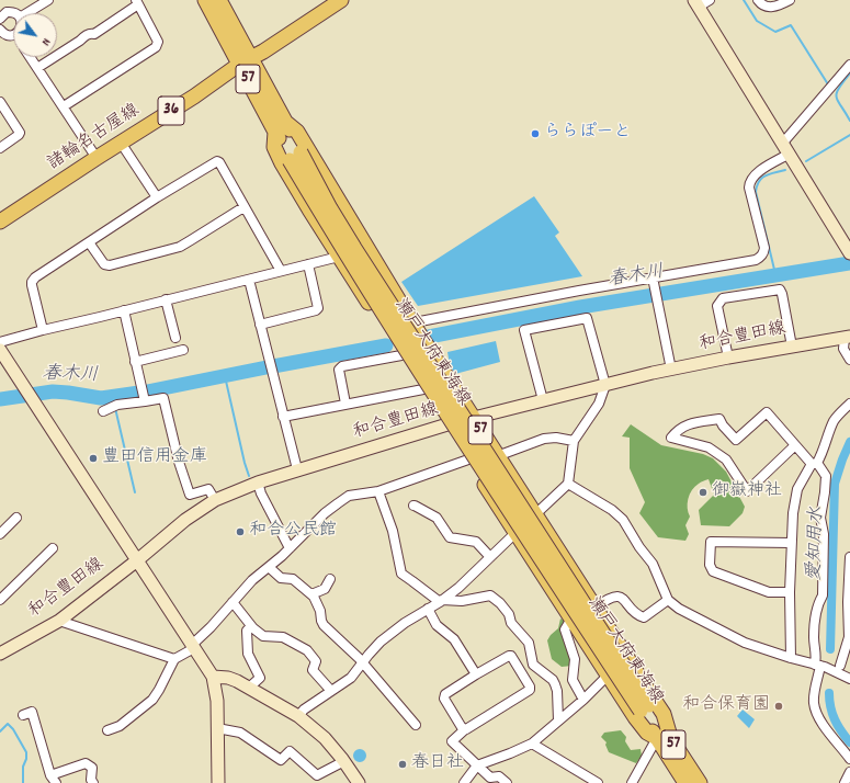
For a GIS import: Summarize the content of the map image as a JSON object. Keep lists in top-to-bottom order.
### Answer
{
  "streets": {
    "main road": [
      "57",
      "36",
      "諸輪名古屋線",
      "瀬戸大府東海線"
    ],
    "street": ["和合豊田線"]
  },
  "crossings": [
    ["57", "和合豊田線"],
    ["57", "瀬戸大府東海線"],
    ["諸輪名古屋線", "瀬戸大府東海線"]
  ],
  "water": ["春木川", "愛知用水"],
  "places": [
    "ららぽーと",
    "豊田信用金庫",
    "御嶽神社",
    "和合公民館",
    "和合保育園",
    "春日社"
  ],
  "north": "bottom right"
}
